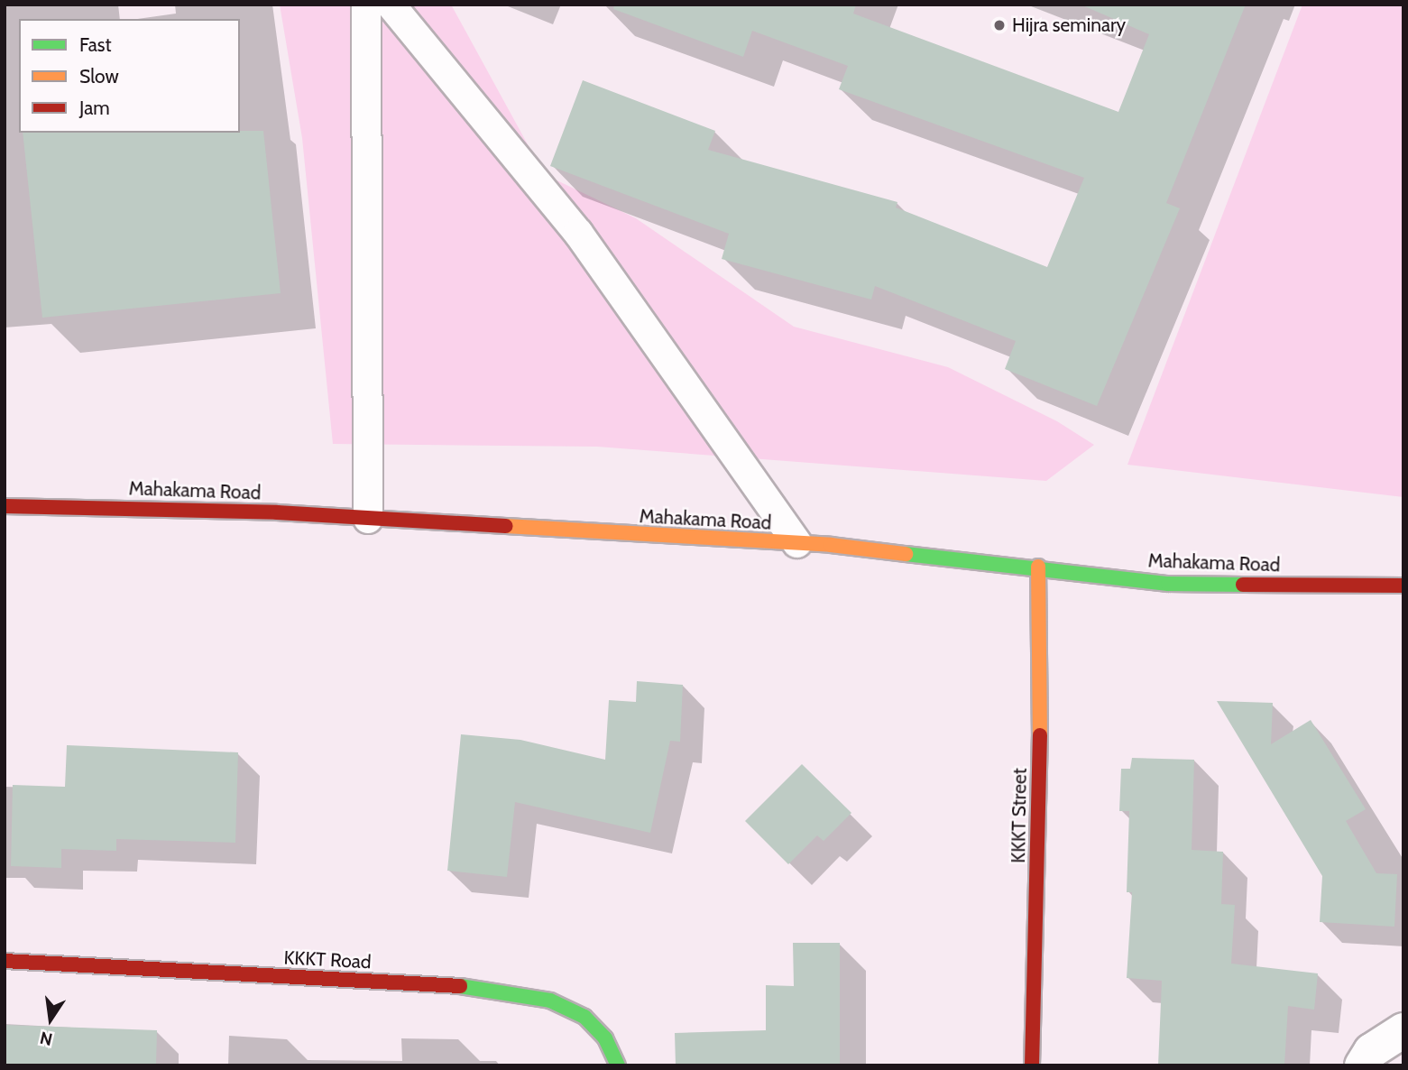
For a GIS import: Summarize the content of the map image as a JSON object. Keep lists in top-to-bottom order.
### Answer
{
  "streets": {
    "street": ["Mahakama Road", "KKKT Street", "KKKT Road"]
  },
  "crossings": [
    ["Mahakama Road", "KKKT Street"]
  ],
  "places": ["Hijra seminary"],
  "legend": ["Fast", "Slow", "Jam"],
  "north": "bottom"
}
